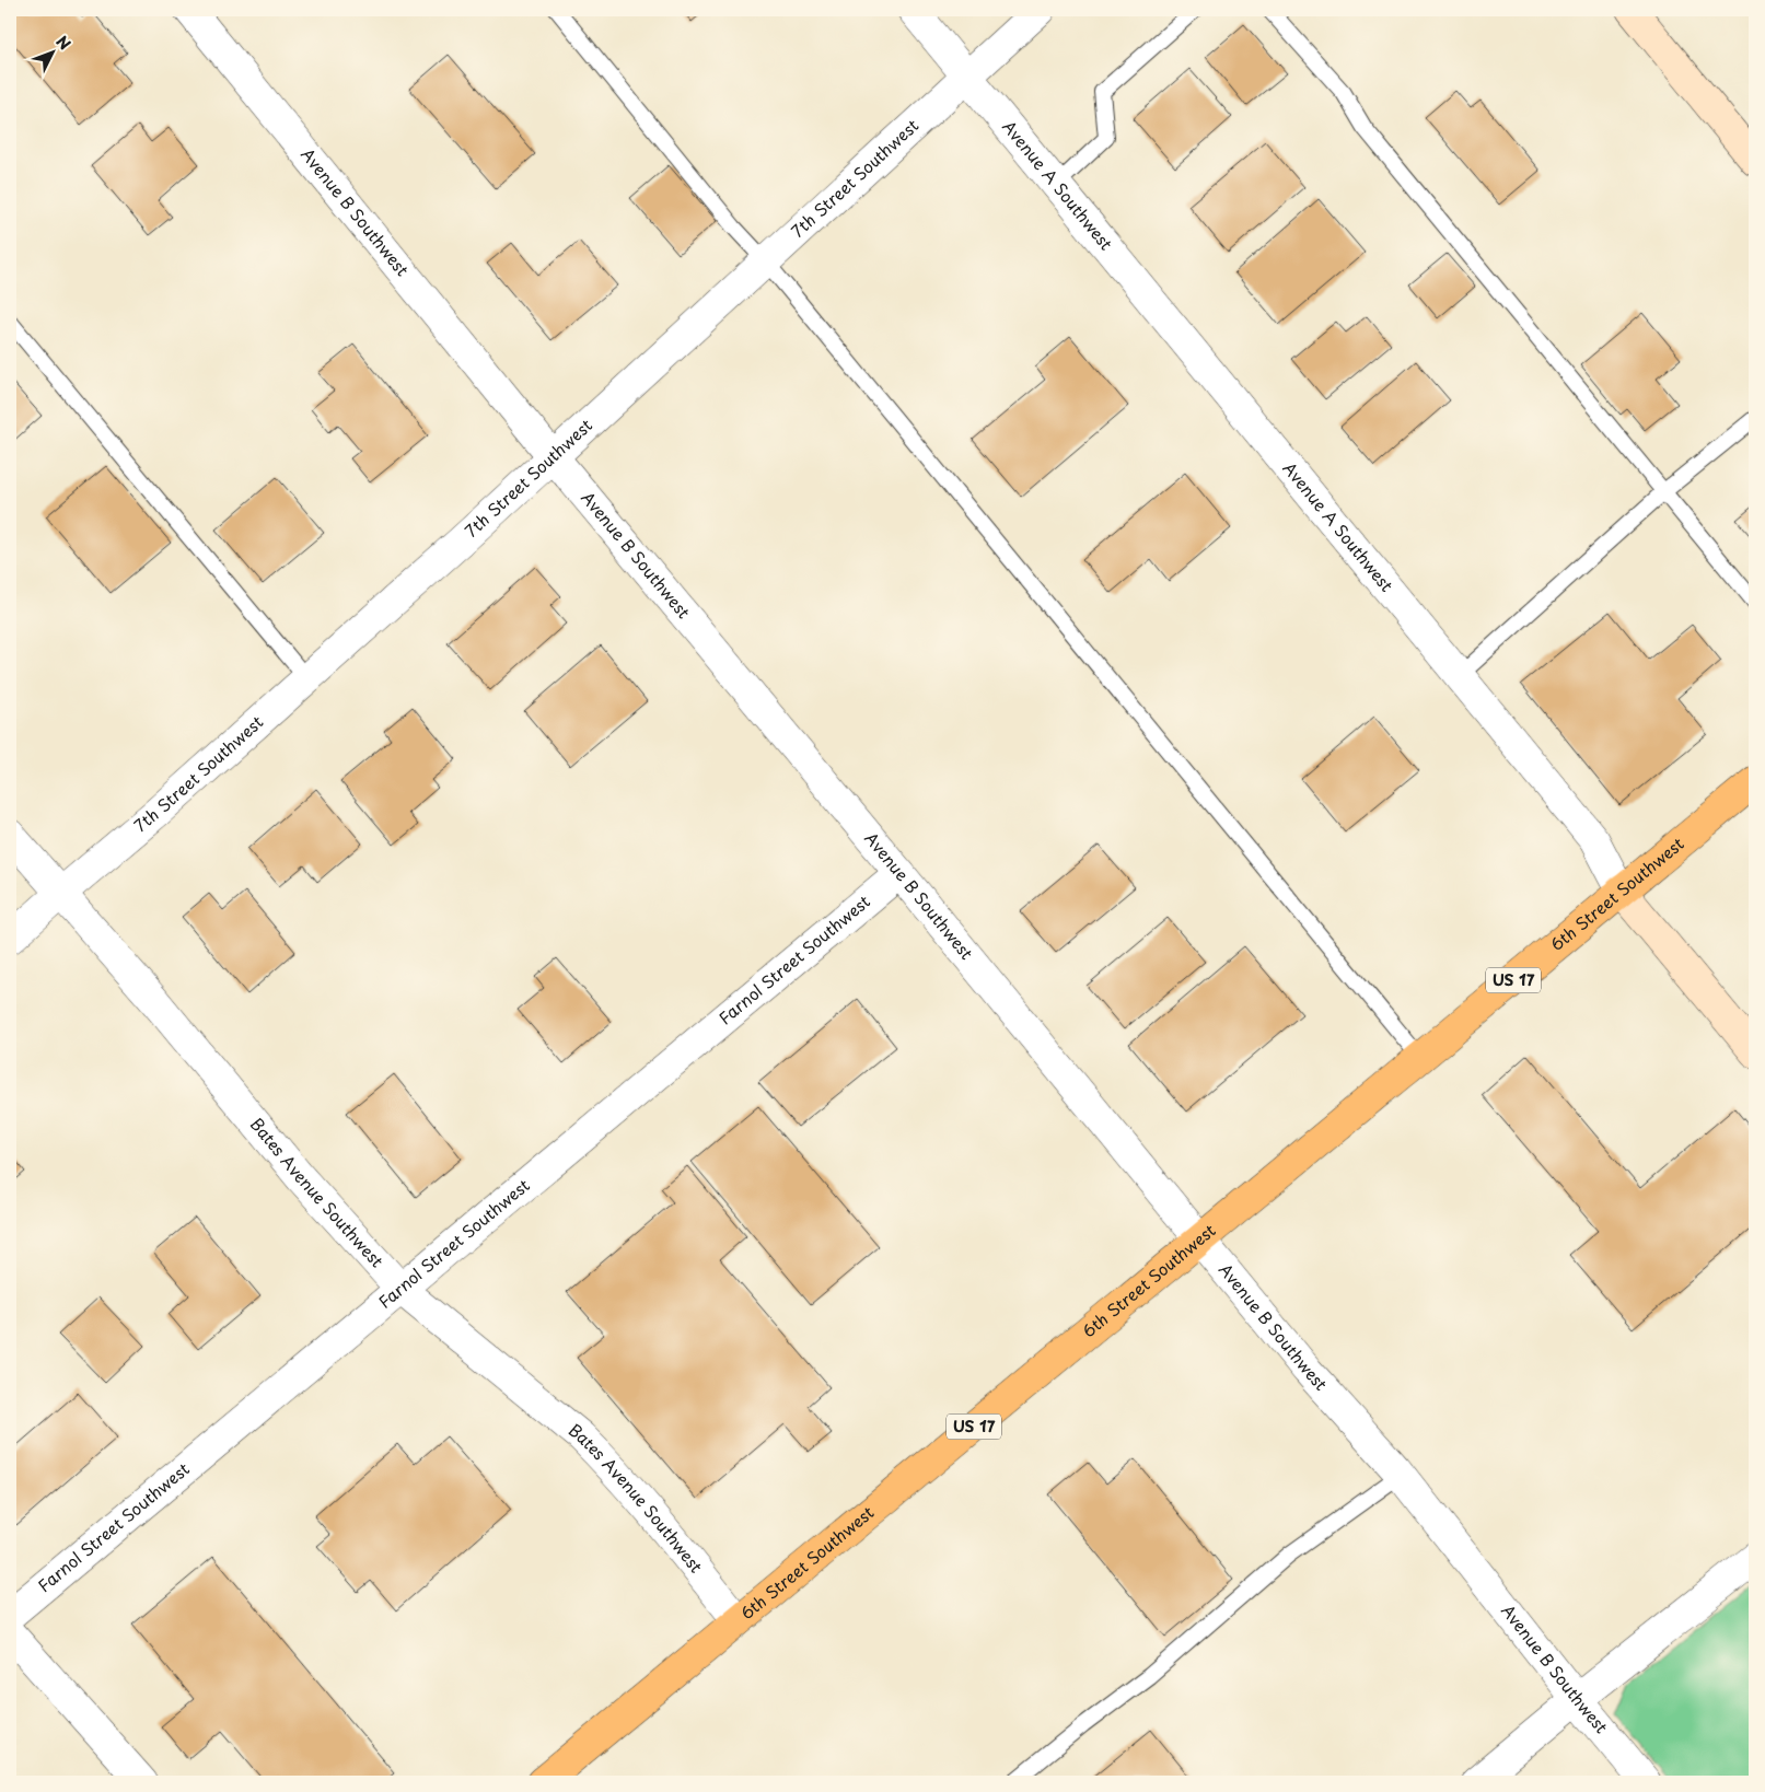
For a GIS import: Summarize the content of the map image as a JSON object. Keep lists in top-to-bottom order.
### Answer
{
  "streets": {
    "highway": ["6th Street Southwest", "US 17"],
    "street": [
      "7th Street Southwest",
      "Avenue A Southwest",
      "Avenue B Southwest",
      "Farnol Street Southwest",
      "Bates Avenue Southwest"
    ]
  },
  "crossings": [
    ["7th Street Southwest", "Avenue A Southwest"],
    ["7th Street Southwest", "Avenue B Southwest"],
    ["7th Street Southwest", "Bates Avenue Southwest"],
    ["Avenue A Southwest", "6th Street Southwest"],
    ["Avenue B Southwest", "6th Street Southwest"],
    ["Avenue B Southwest", "Farnol Street Southwest"],
    ["6th Street Southwest", "Bates Avenue Southwest"],
    ["Farnol Street Southwest", "Bates Avenue Southwest"]
  ],
  "north": "top right"
}
